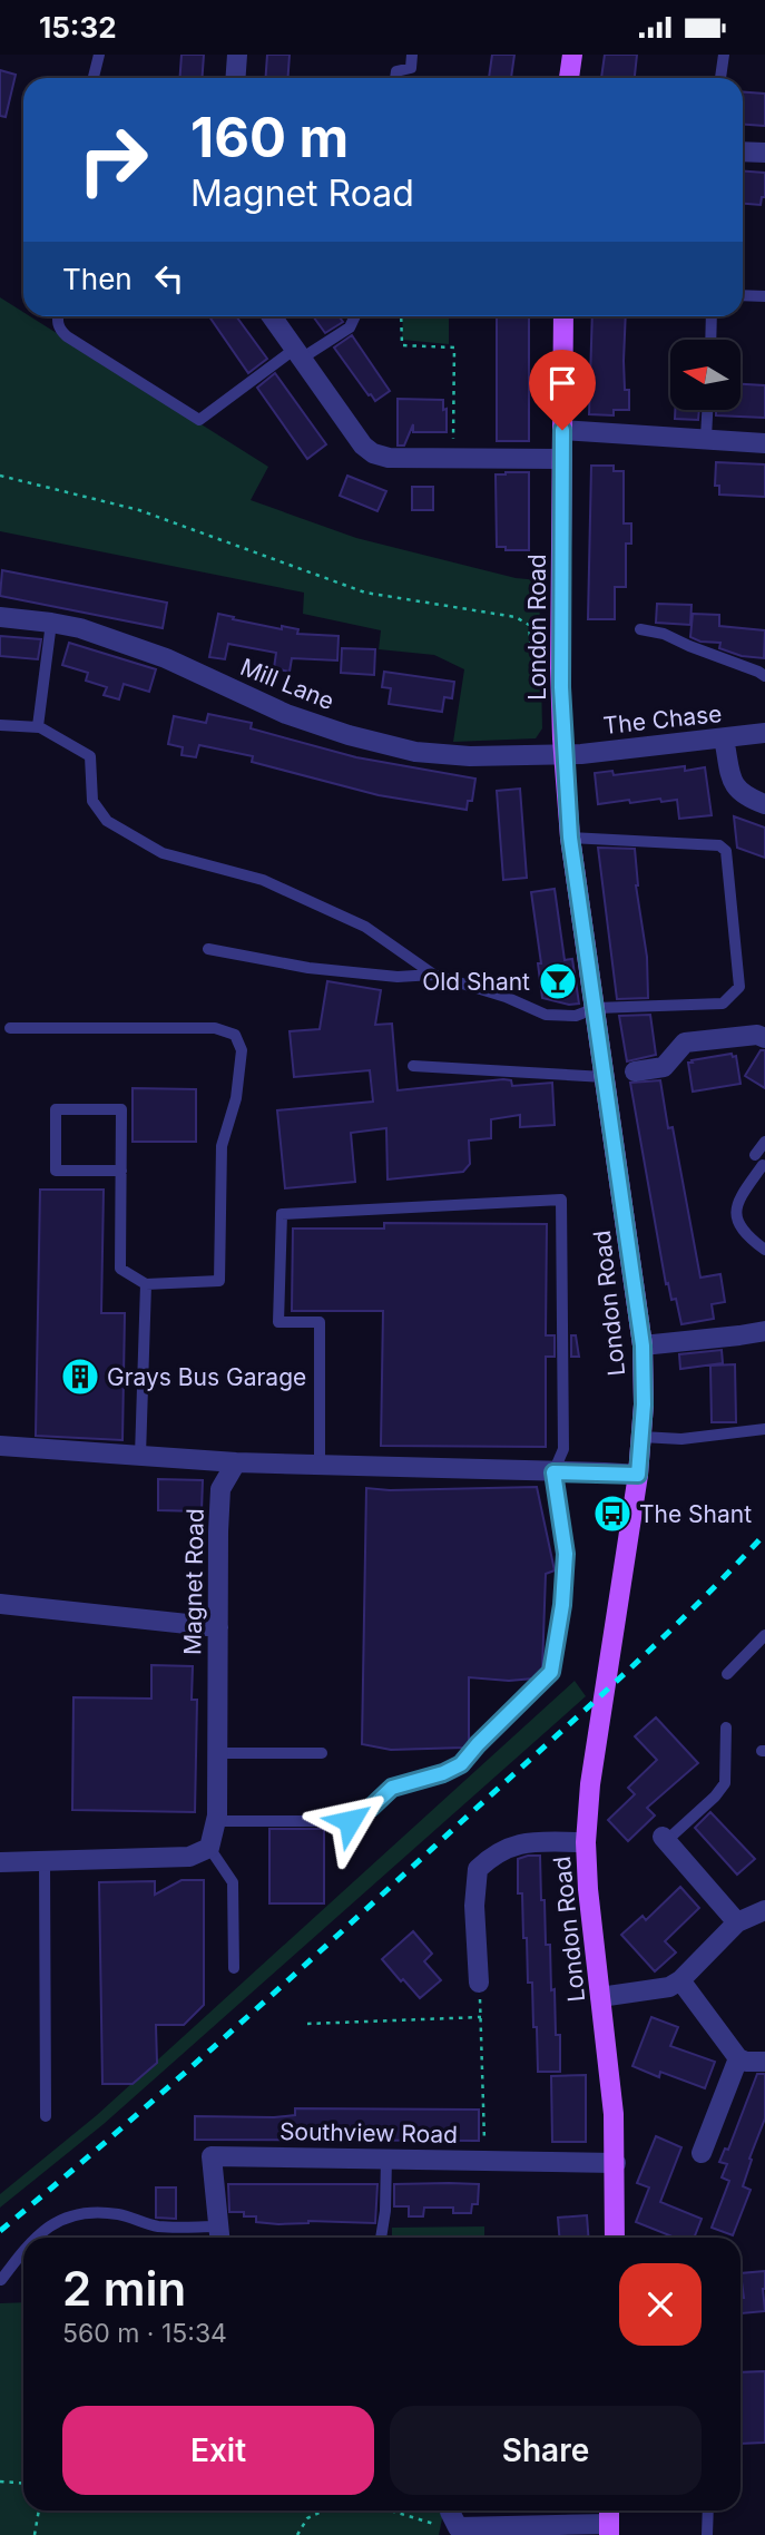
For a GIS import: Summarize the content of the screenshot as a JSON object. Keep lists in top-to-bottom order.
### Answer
{
  "streets": {
    "main road": ["London Road"],
    "street": [
      "Mill Lane",
      "The Chase",
      "Magnet Road",
      "Southview Road"
    ]
  },
  "crossings": [
    ["London Road", "Mill Lane"],
    ["London Road", "The Chase"],
    ["London Road", "Southview Road"],
    ["Mill Lane", "The Chase"]
  ],
  "places": {
    "bar": ["Old Shant"],
    "building": ["Grays Bus Garage"],
    "bus stop": ["The Shant"]
  },
  "north": "left",
  "page": {
    "status": "15:32",
    "turn": ["160 m", "Magnet Road"],
    "then": "Then",
    "heading": ["2 min", "560 m · 15:34"],
    "buttons": ["Exit", "Share"]
  }
}
